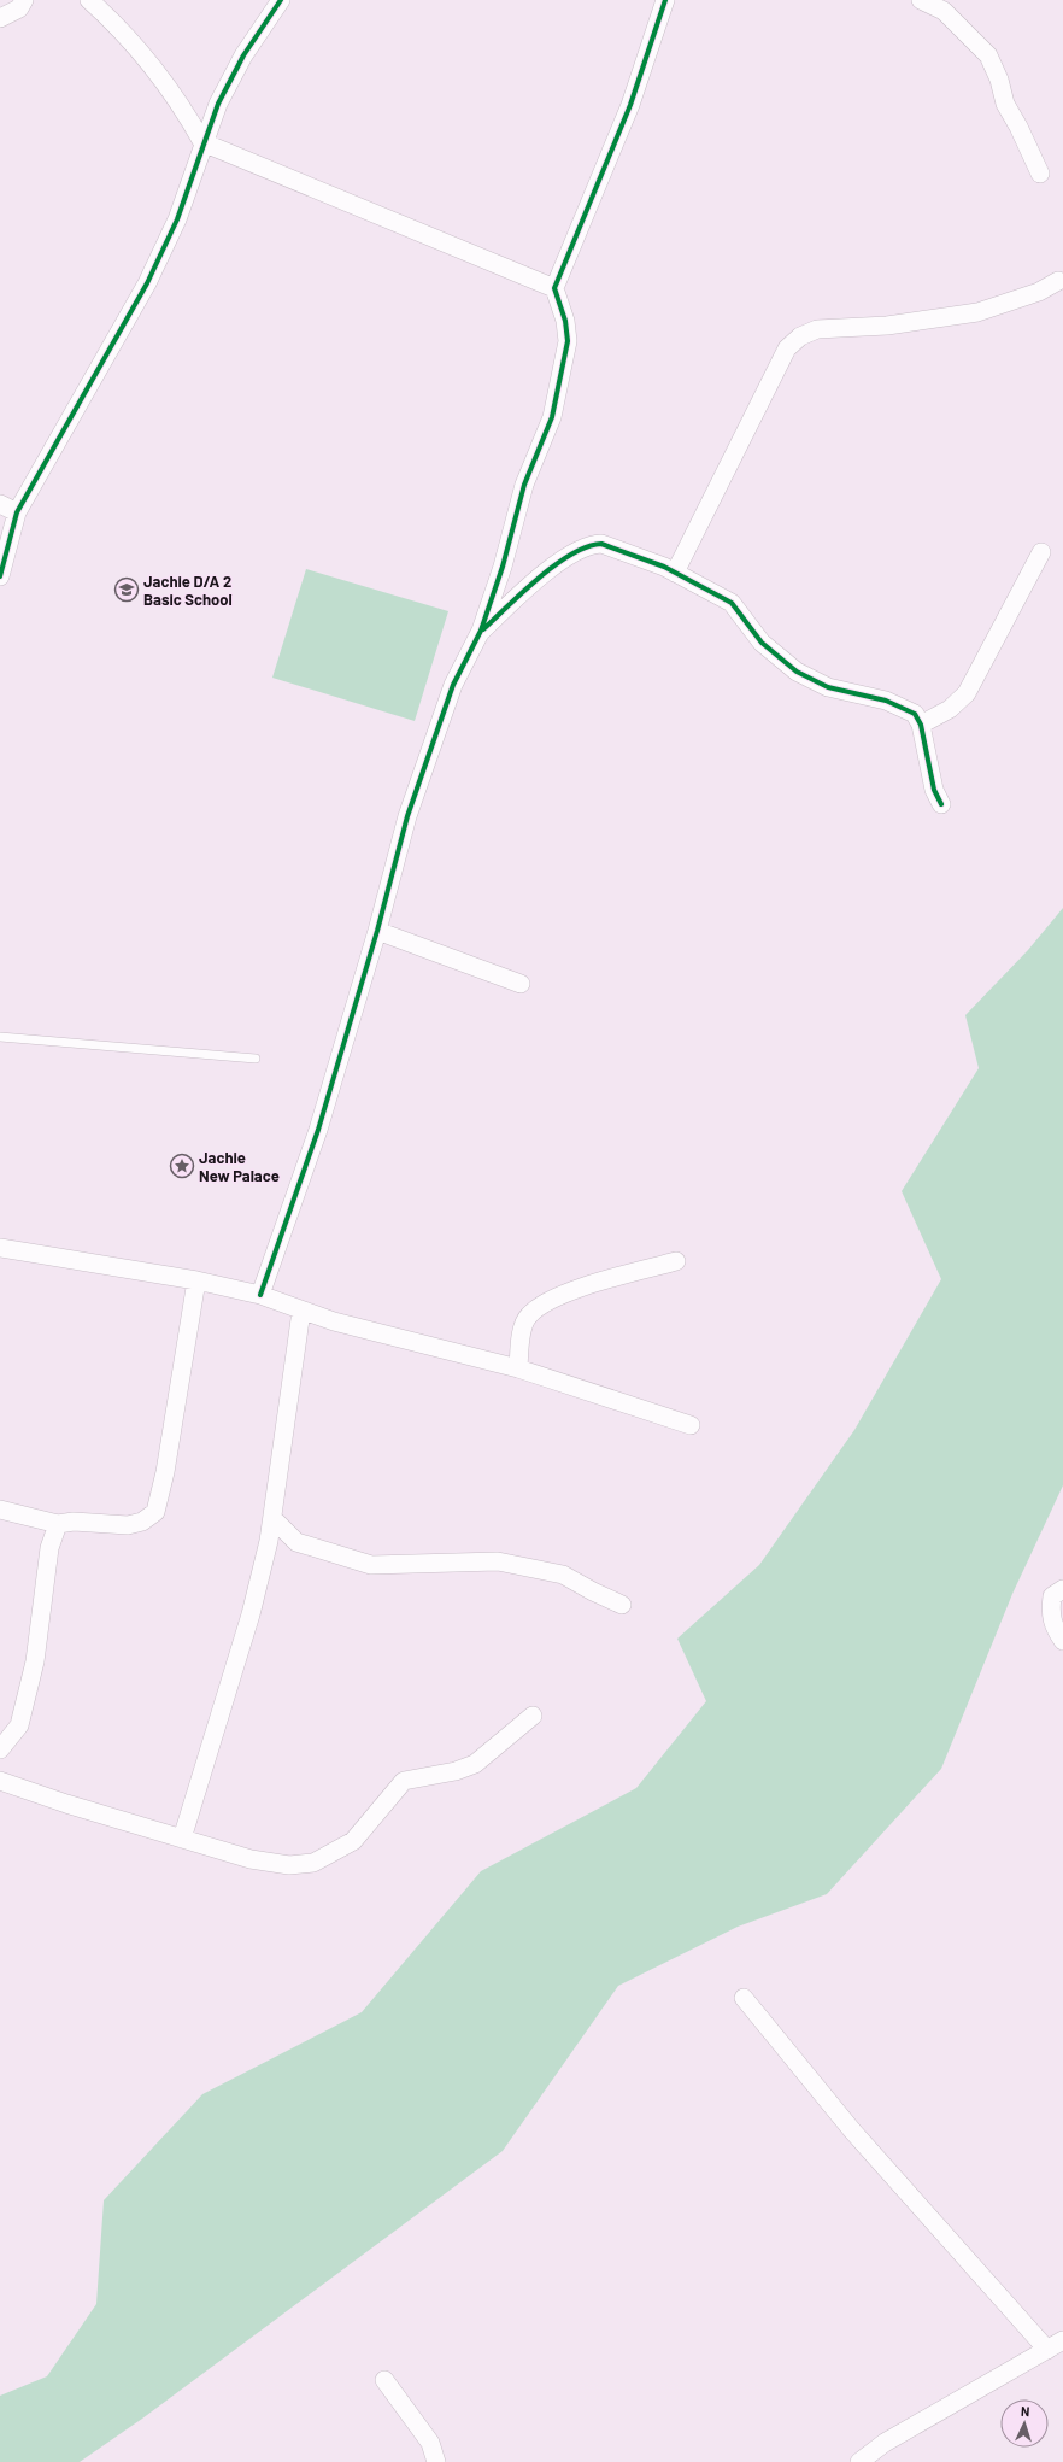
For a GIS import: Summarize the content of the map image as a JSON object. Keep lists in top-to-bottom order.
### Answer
{
  "places": {
    "school or university": ["Jachie D/A 2 Basic School"],
    "place": ["Jachie New Palace"]
  },
  "north": "top"
}
